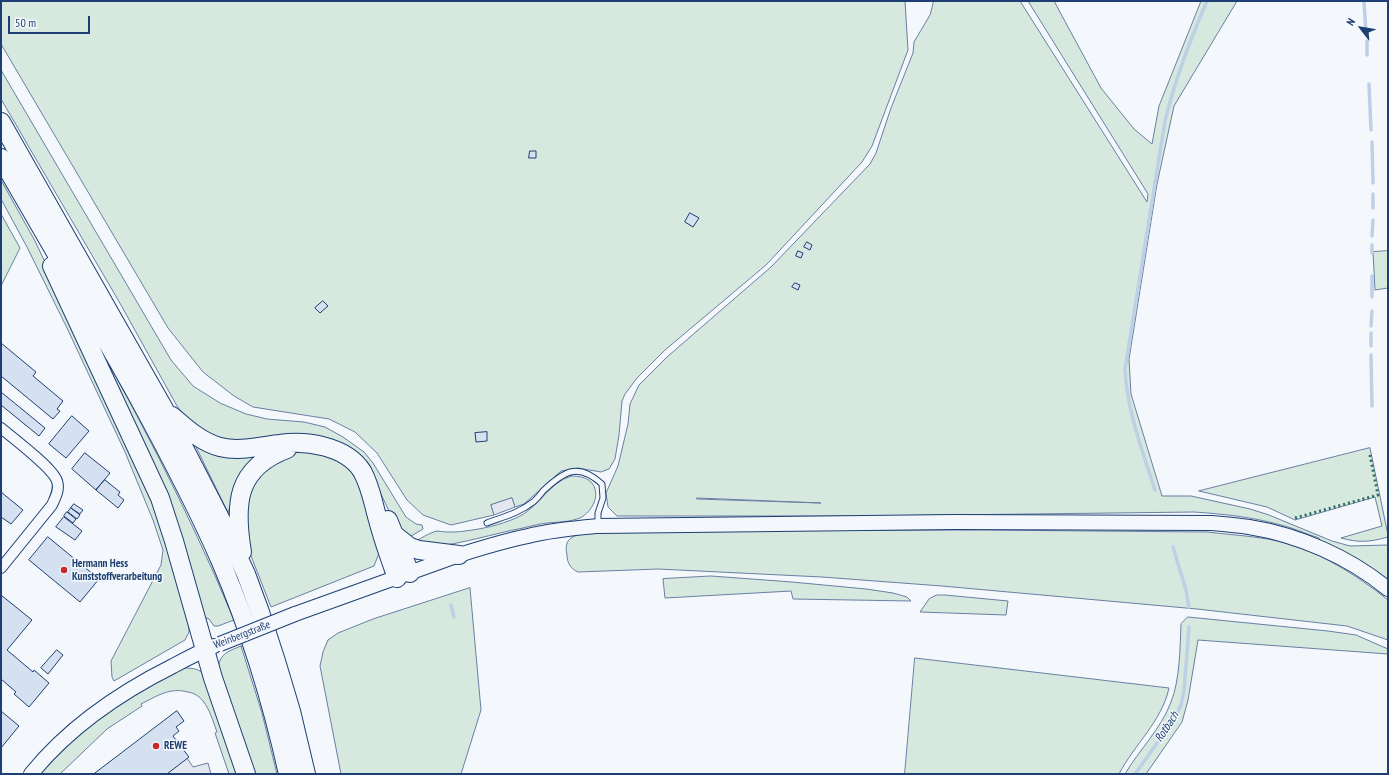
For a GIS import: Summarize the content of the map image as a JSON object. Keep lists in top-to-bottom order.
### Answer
{
  "streets": {
    "main road": ["Weinbergstraße"]
  },
  "water": ["Rotbach"],
  "places": ["Hermann Hess Kunststoffverarbeitung", "REWE"],
  "scale_bar": "50 m",
  "north": "top left"
}
